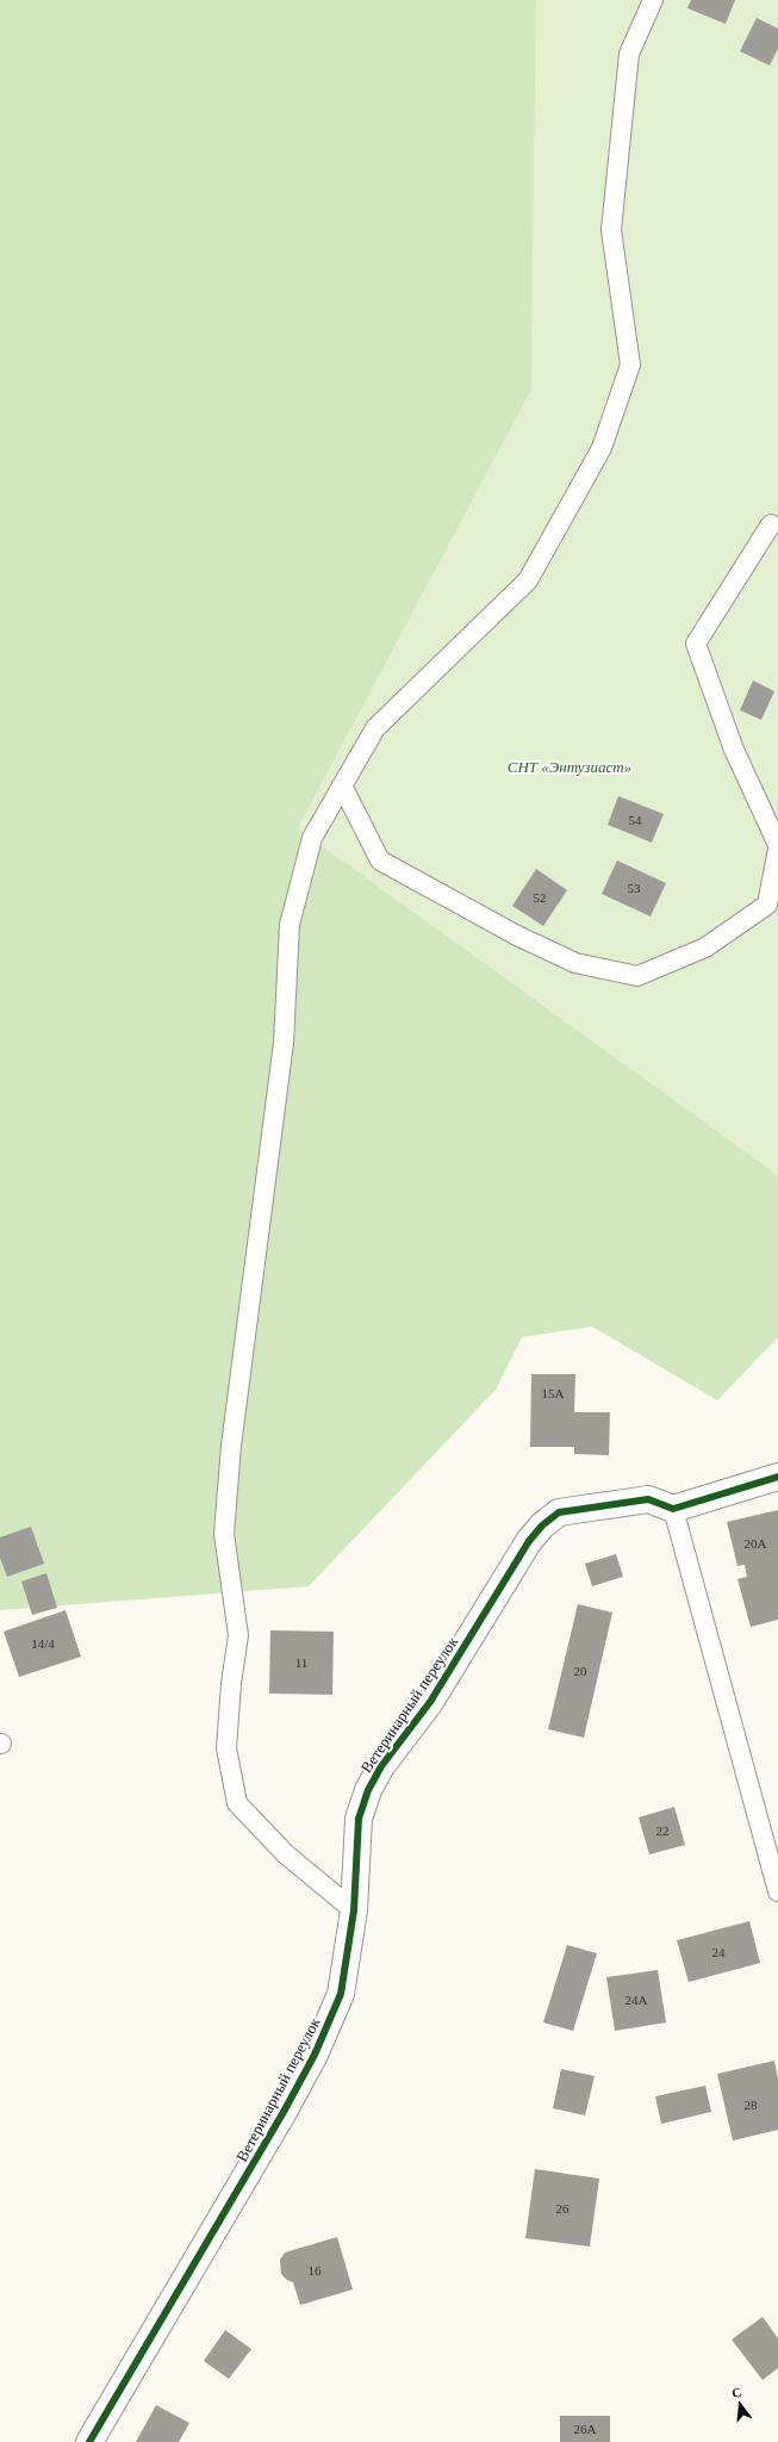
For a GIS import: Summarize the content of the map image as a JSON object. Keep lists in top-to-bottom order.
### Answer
{
  "streets": {
    "street": ["Ветеринарный переулок"]
  },
  "parks": ["СНТ «Энтузиаст»"],
  "house_numbers": [
    "54",
    "53",
    "52",
    "15А",
    "20А",
    "14/4",
    "11",
    "20",
    "22",
    "24",
    "24А",
    "28",
    "26",
    "16",
    "26А"
  ],
  "north": "top"
}
